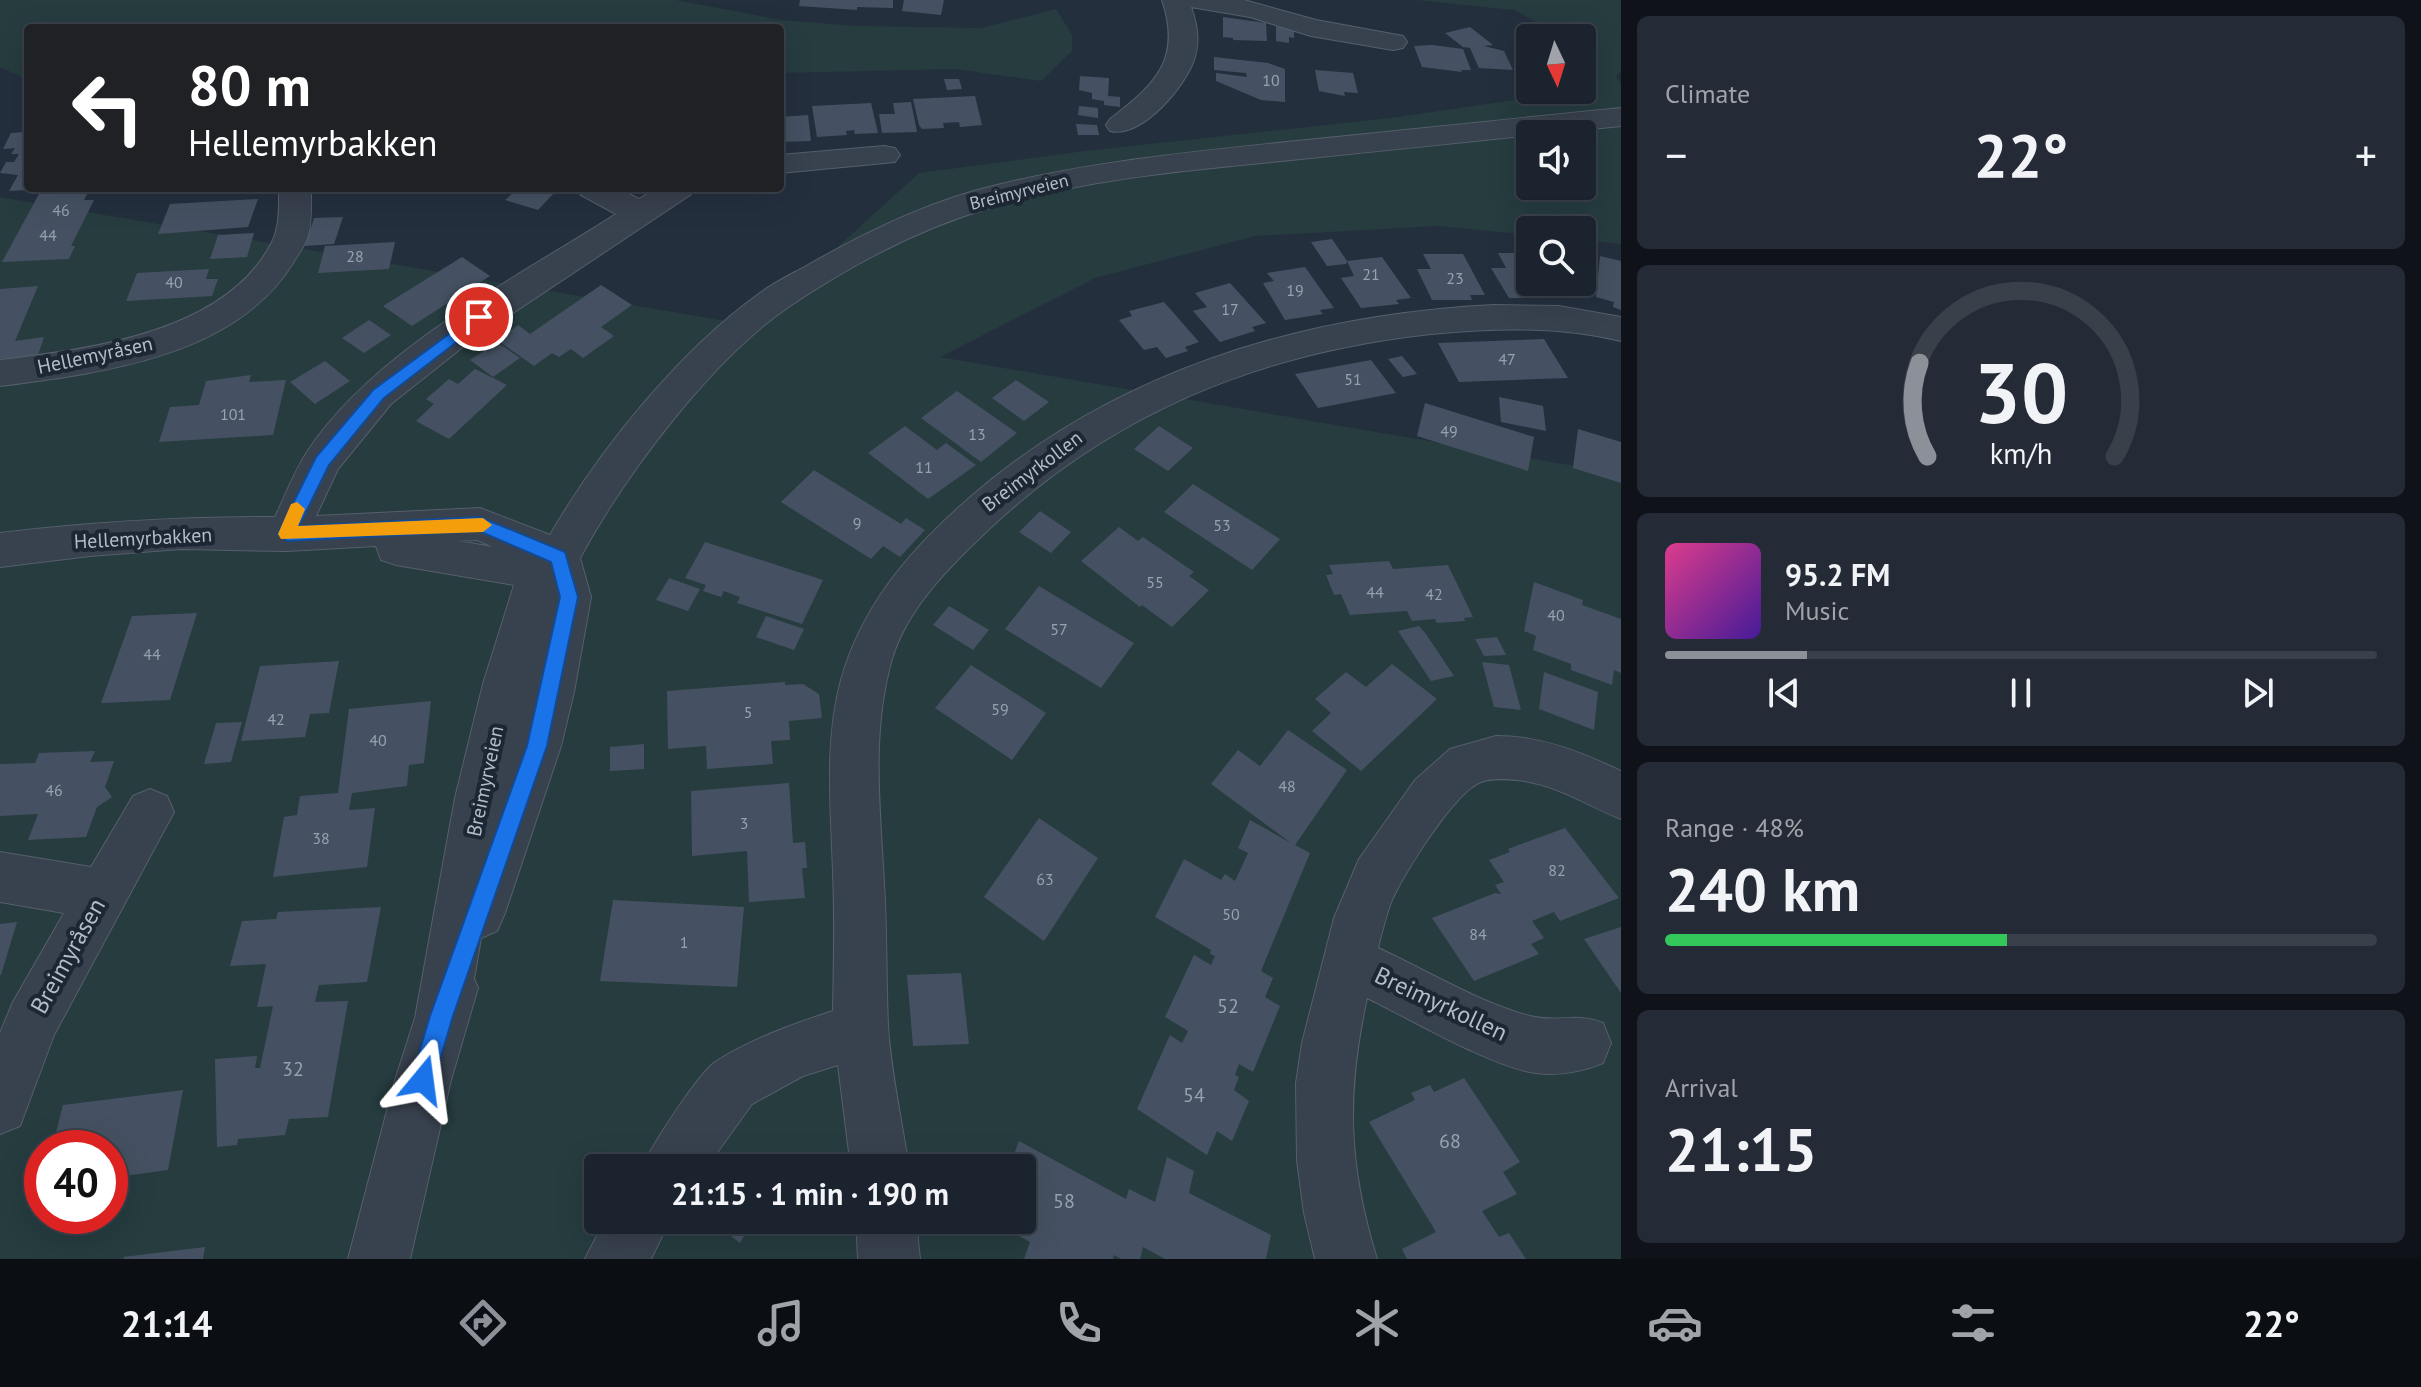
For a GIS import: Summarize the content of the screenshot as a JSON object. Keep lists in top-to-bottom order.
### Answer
{
  "streets": {
    "street": [
      "Breimyrveien",
      "Hellemyråsen",
      "Breimyrkollen",
      "Hellemyrbakken",
      "Breimyråsen"
    ]
  },
  "crossings": [
    ["Breimyrveien", "Hellemyrbakken"]
  ],
  "house_numbers": [
    "10",
    "46",
    "44",
    "28",
    "21",
    "23",
    "40",
    "19",
    "17",
    "47",
    "51",
    "101",
    "49",
    "13",
    "11",
    "9",
    "53",
    "55",
    "44",
    "42",
    "40",
    "57",
    "44",
    "59",
    "5",
    "42",
    "40",
    "48",
    "46",
    "3",
    "38",
    "82",
    "63",
    "50",
    "84",
    "1",
    "52",
    "32",
    "54",
    "68",
    "58"
  ],
  "north": "bottom",
  "page": {
    "tile": [
      "Climate",
      ["Range · 48%", "240 km"],
      ["Arrival", "21:15"]
    ],
    "turn": ["80 m", "Hellemyrbakken"],
    "heat": ["−", "22°", "+"],
    "song": ["95.2 FM", "Music"],
    "limit": "40",
    "trip": "21:15 · 1 min · 190 m",
    "tabs": ["21:14", "22°"],
    "gauge": ["30", "km/h"]
  }
}
